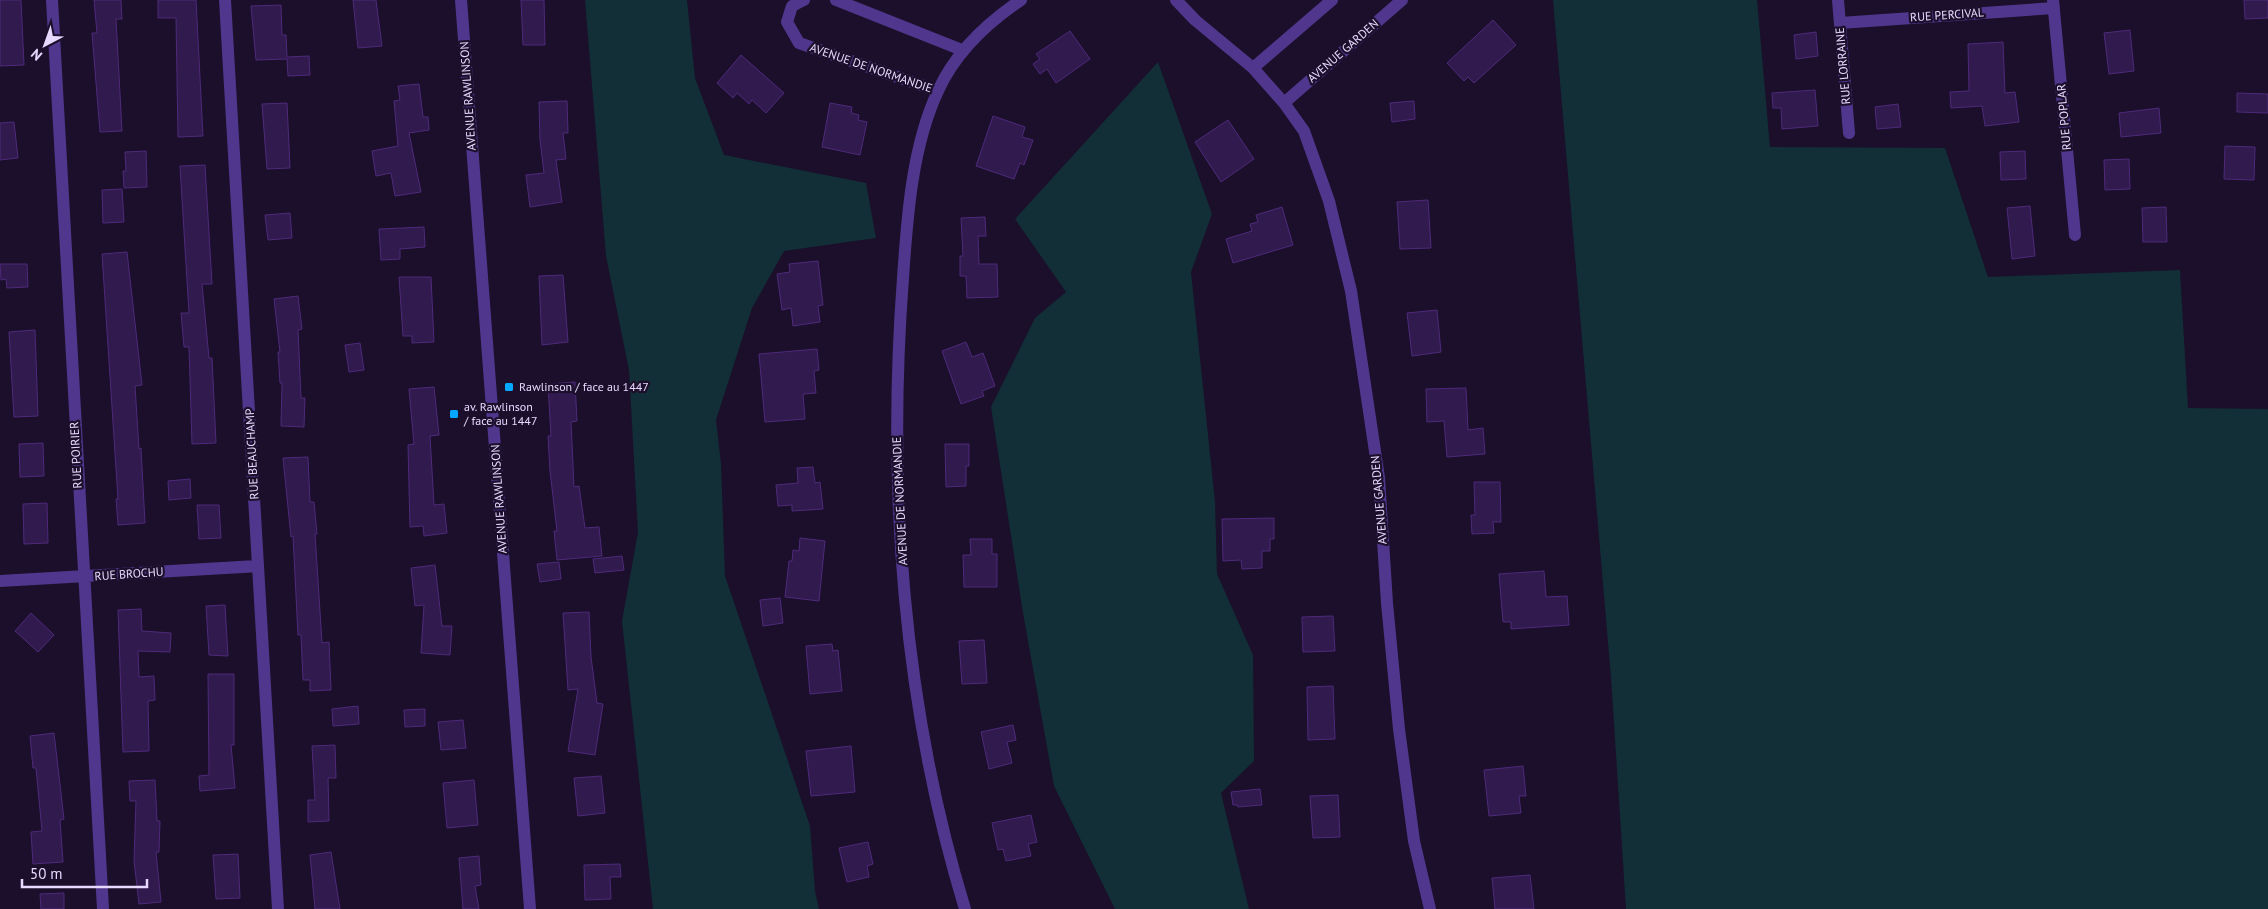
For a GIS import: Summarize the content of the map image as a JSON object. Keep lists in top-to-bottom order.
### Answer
{
  "streets": {
    "street": [
      "RUE PERCIVAL",
      "AVENUE GARDEN",
      "RUE LORRAINE",
      "AVENUE DE NORMANDIE",
      "AVENUE RAWLINSON",
      "RUE POPLAR",
      "RUE BEAUCHAMP",
      "RUE POIRIER",
      "RUE BROCHU"
    ]
  },
  "crossings": [
    ["RUE PERCIVAL", "RUE LORRAINE"],
    ["RUE PERCIVAL", "RUE POPLAR"],
    ["RUE BEAUCHAMP", "RUE BROCHU"],
    ["RUE POIRIER", "RUE BROCHU"]
  ],
  "places": {
    "transit": ["Rawlinson / face au 1447", "av. Rawlinson / face au 1447"]
  },
  "scale_bar": "50 m",
  "north": "bottom left"
}
